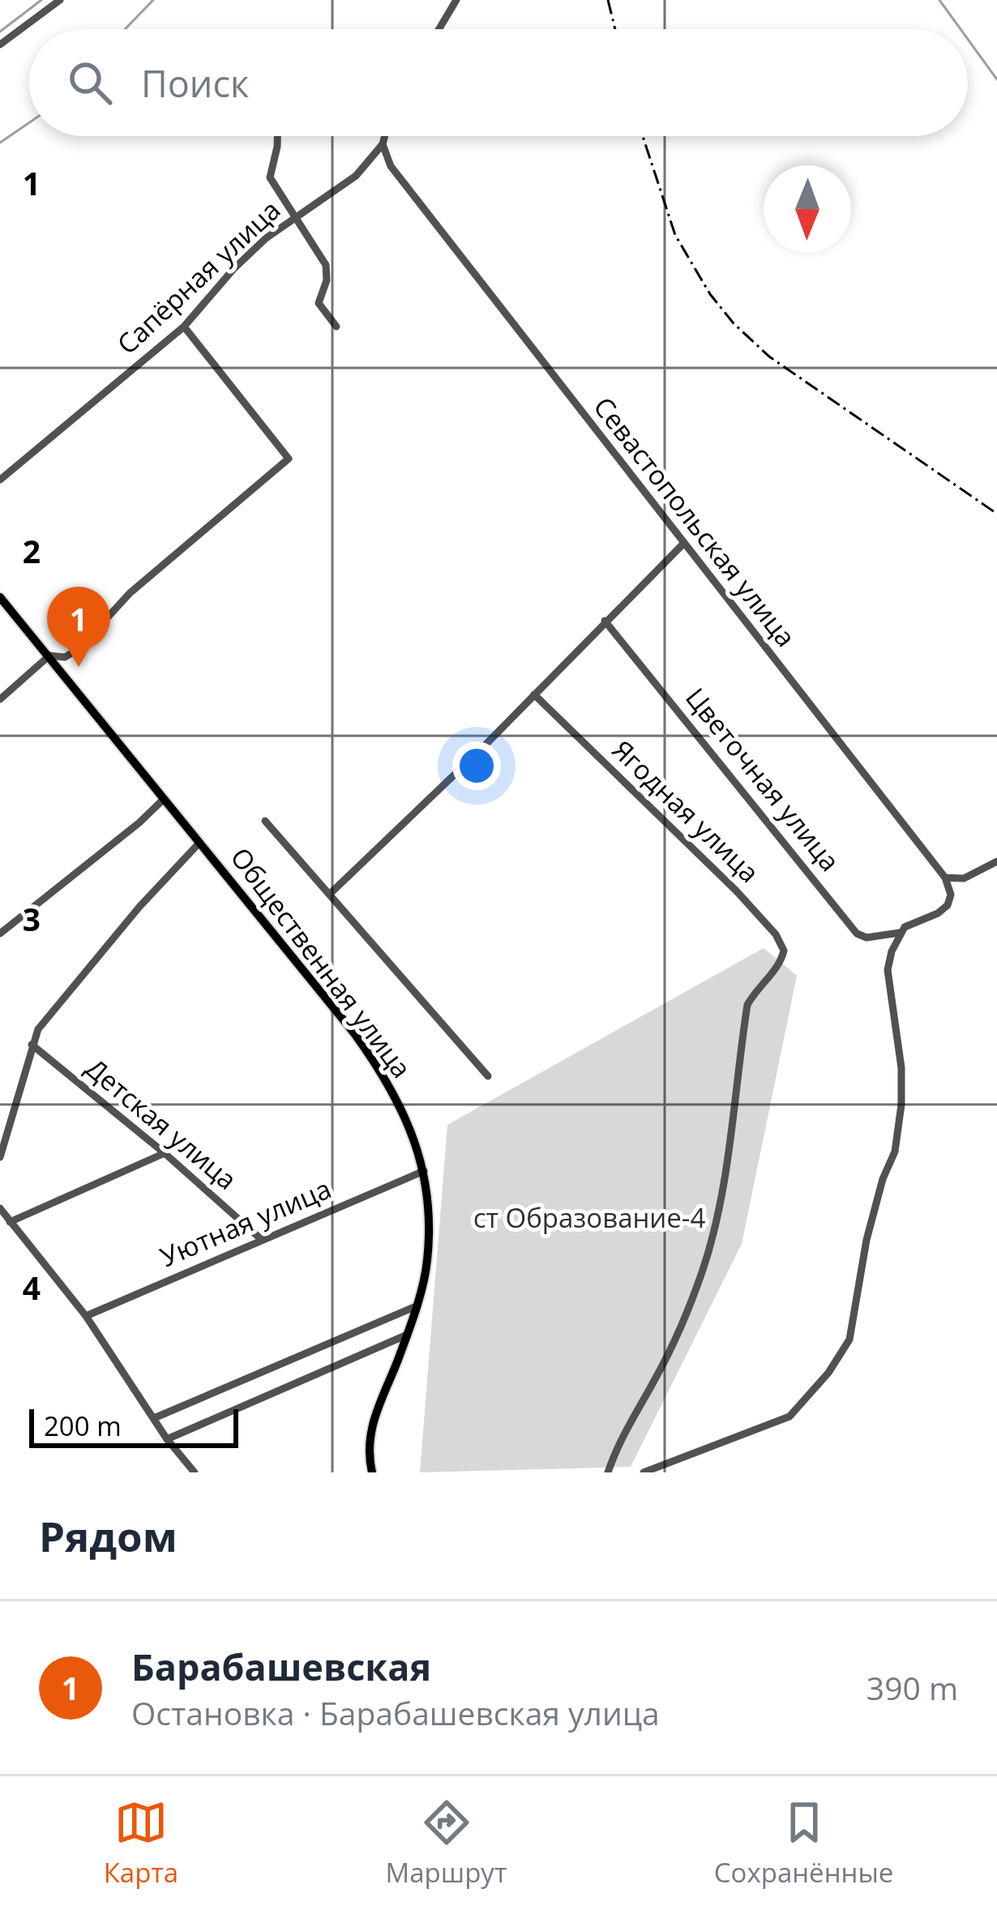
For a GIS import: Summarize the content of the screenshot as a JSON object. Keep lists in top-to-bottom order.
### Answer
{
  "streets": {
    "main road": ["Общественная улица"],
    "street": [
      "Сапёрная улица",
      "Севастопольская улица",
      "Цветочная улица",
      "Ягодная улица",
      "Детская улица",
      "Уютная улица"
    ]
  },
  "crossings": [
    ["Сапёрная улица", "Севастопольская улица"],
    ["Общественная улица", "Уютная улица"],
    ["Детская улица", "Уютная улица"]
  ],
  "parks": ["ст Образование-4"],
  "scale_bar": "200 m",
  "north": "bottom",
  "page": {
    "search": "Поиск",
    "pins": "1",
    "scale": "200 m",
    "heading": "Рядом",
    "list": [
      {
        "mark": "1",
        "name": "Барабашевская",
        "note": "Остановка · Барабашевская улица",
        "value": "390 m"
      }
    ],
    "nav": ["Карта", "Маршрут", "Сохранённые"]
  },
  "grid": {
    "rows": [
      "1",
      "2",
      "3",
      "4"
    ]
  }
}
